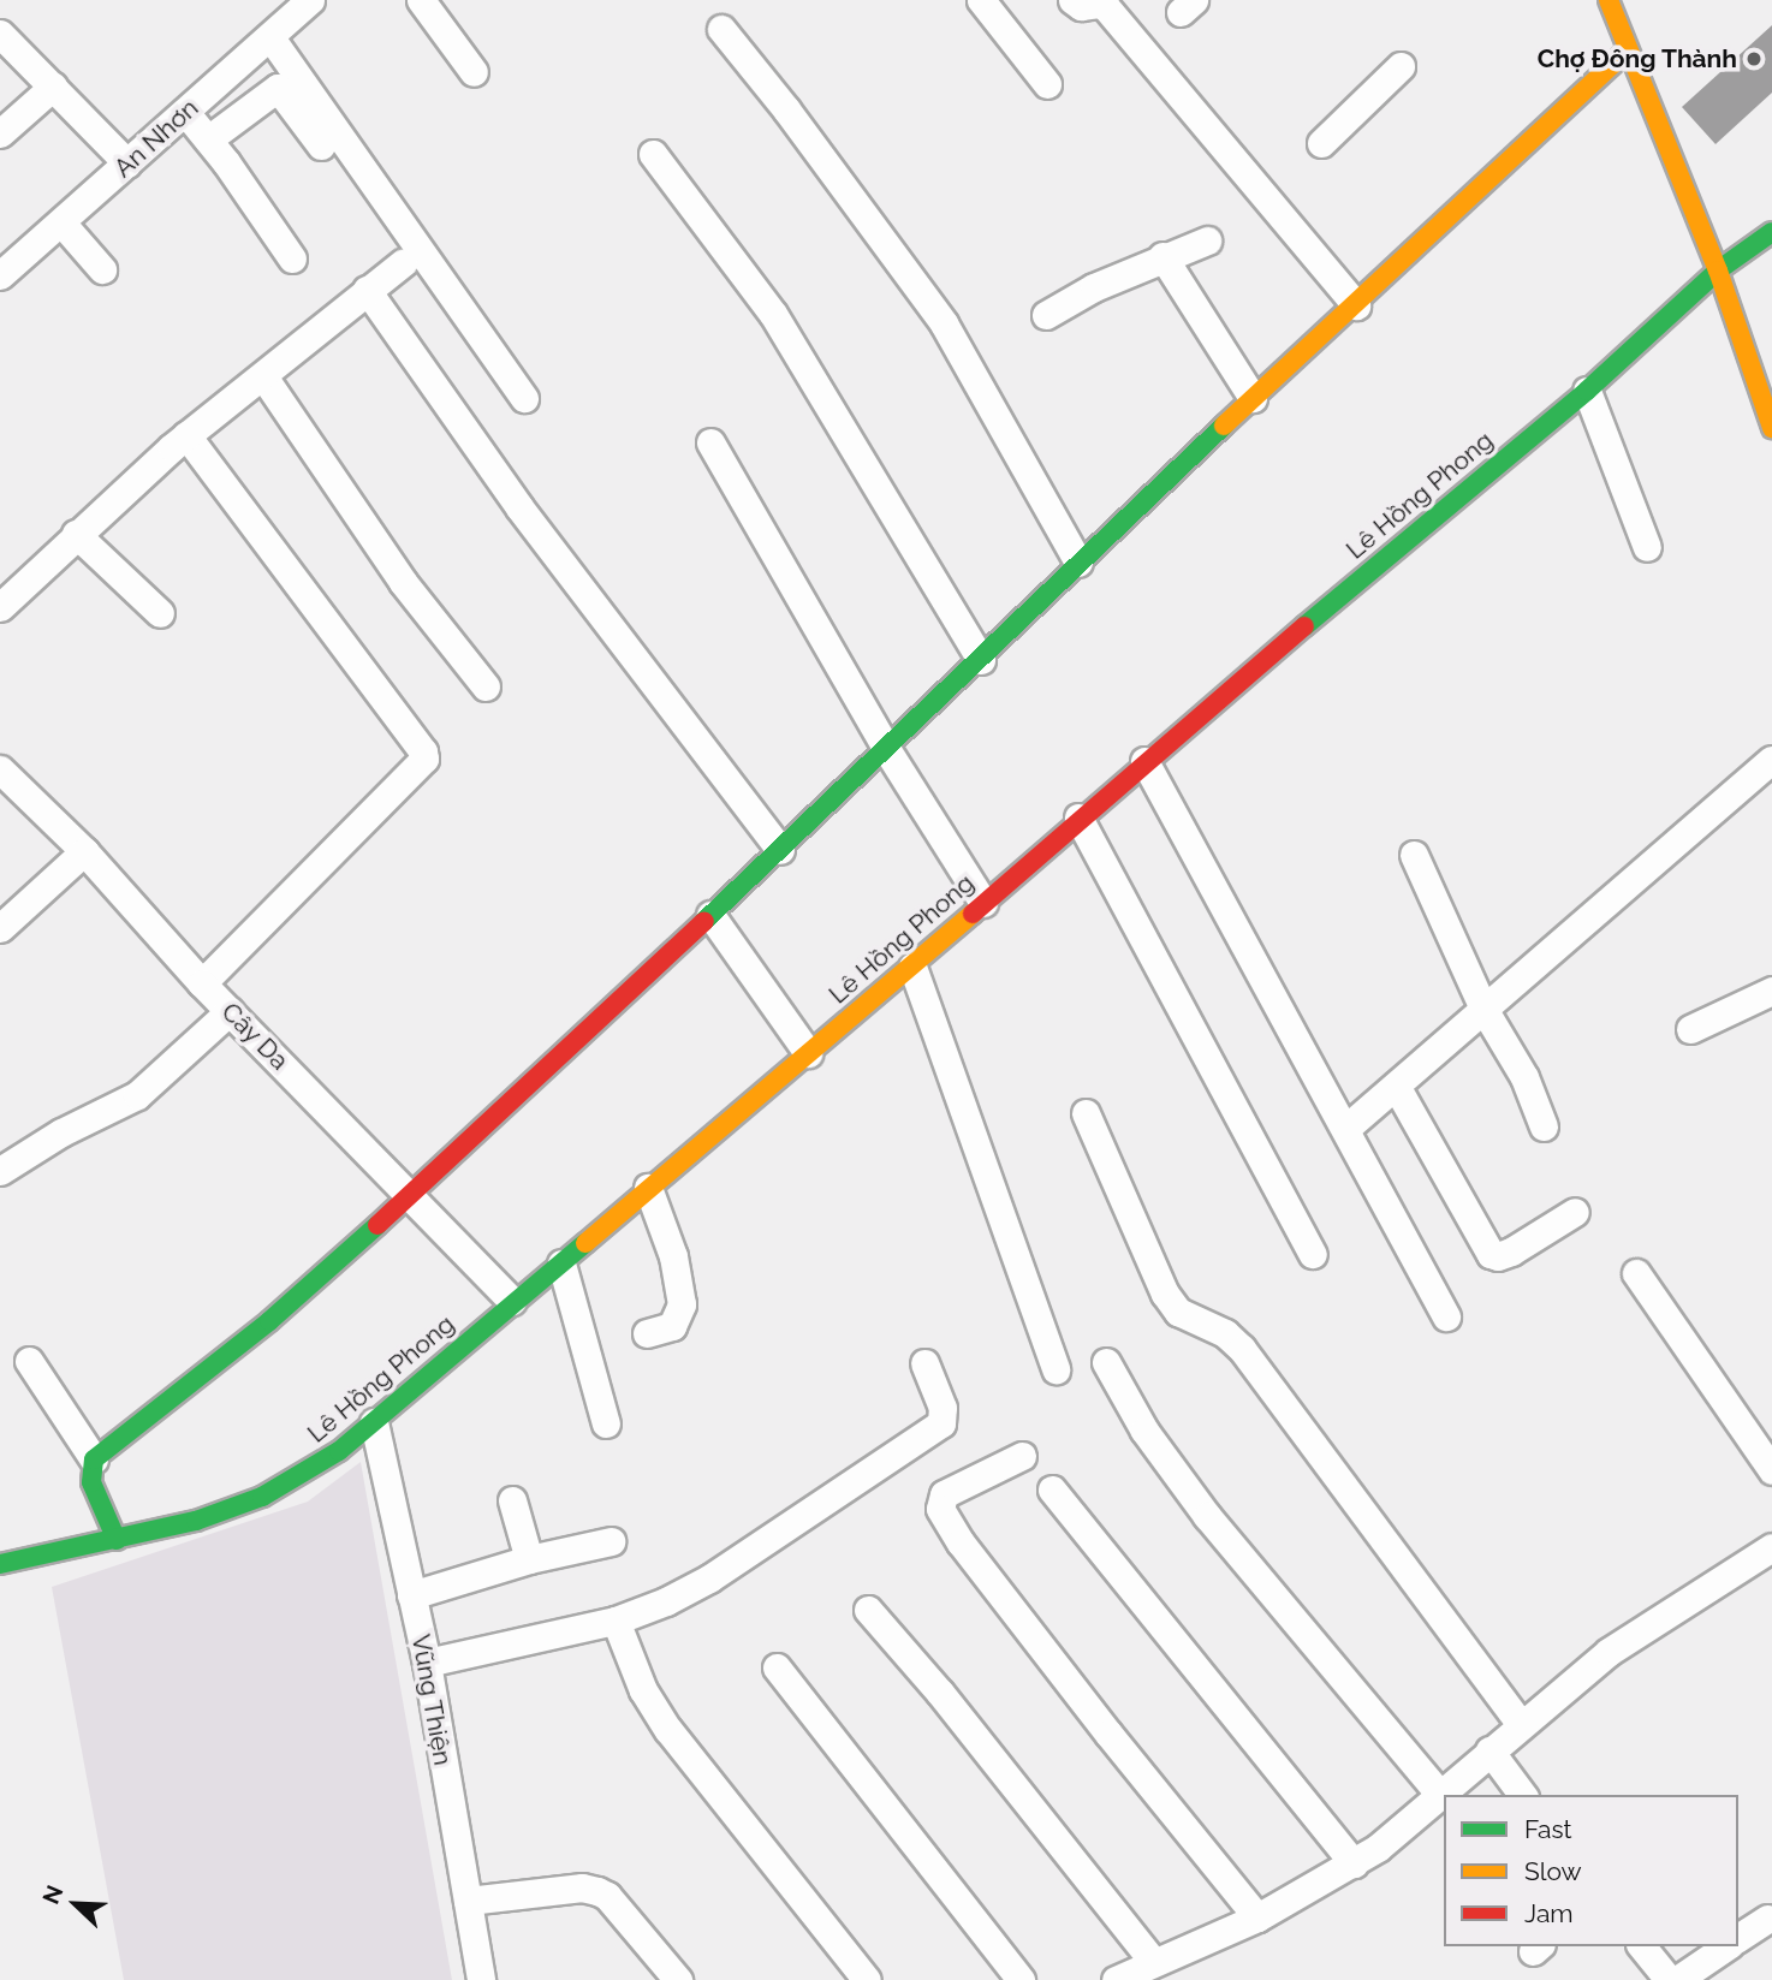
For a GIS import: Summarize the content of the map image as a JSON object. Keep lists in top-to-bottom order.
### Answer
{
  "streets": {
    "main road": ["Lê Hồng Phong"],
    "street": ["An Nhơn", "Cây Da", "Vũng Thiện"]
  },
  "crossings": [
    ["Lê Hồng Phong", "Cây Da"],
    ["Lê Hồng Phong", "Vũng Thiện"]
  ],
  "places": ["Chợ Đông Thành"],
  "legend": ["Fast", "Slow", "Jam"],
  "north": "top left"
}
